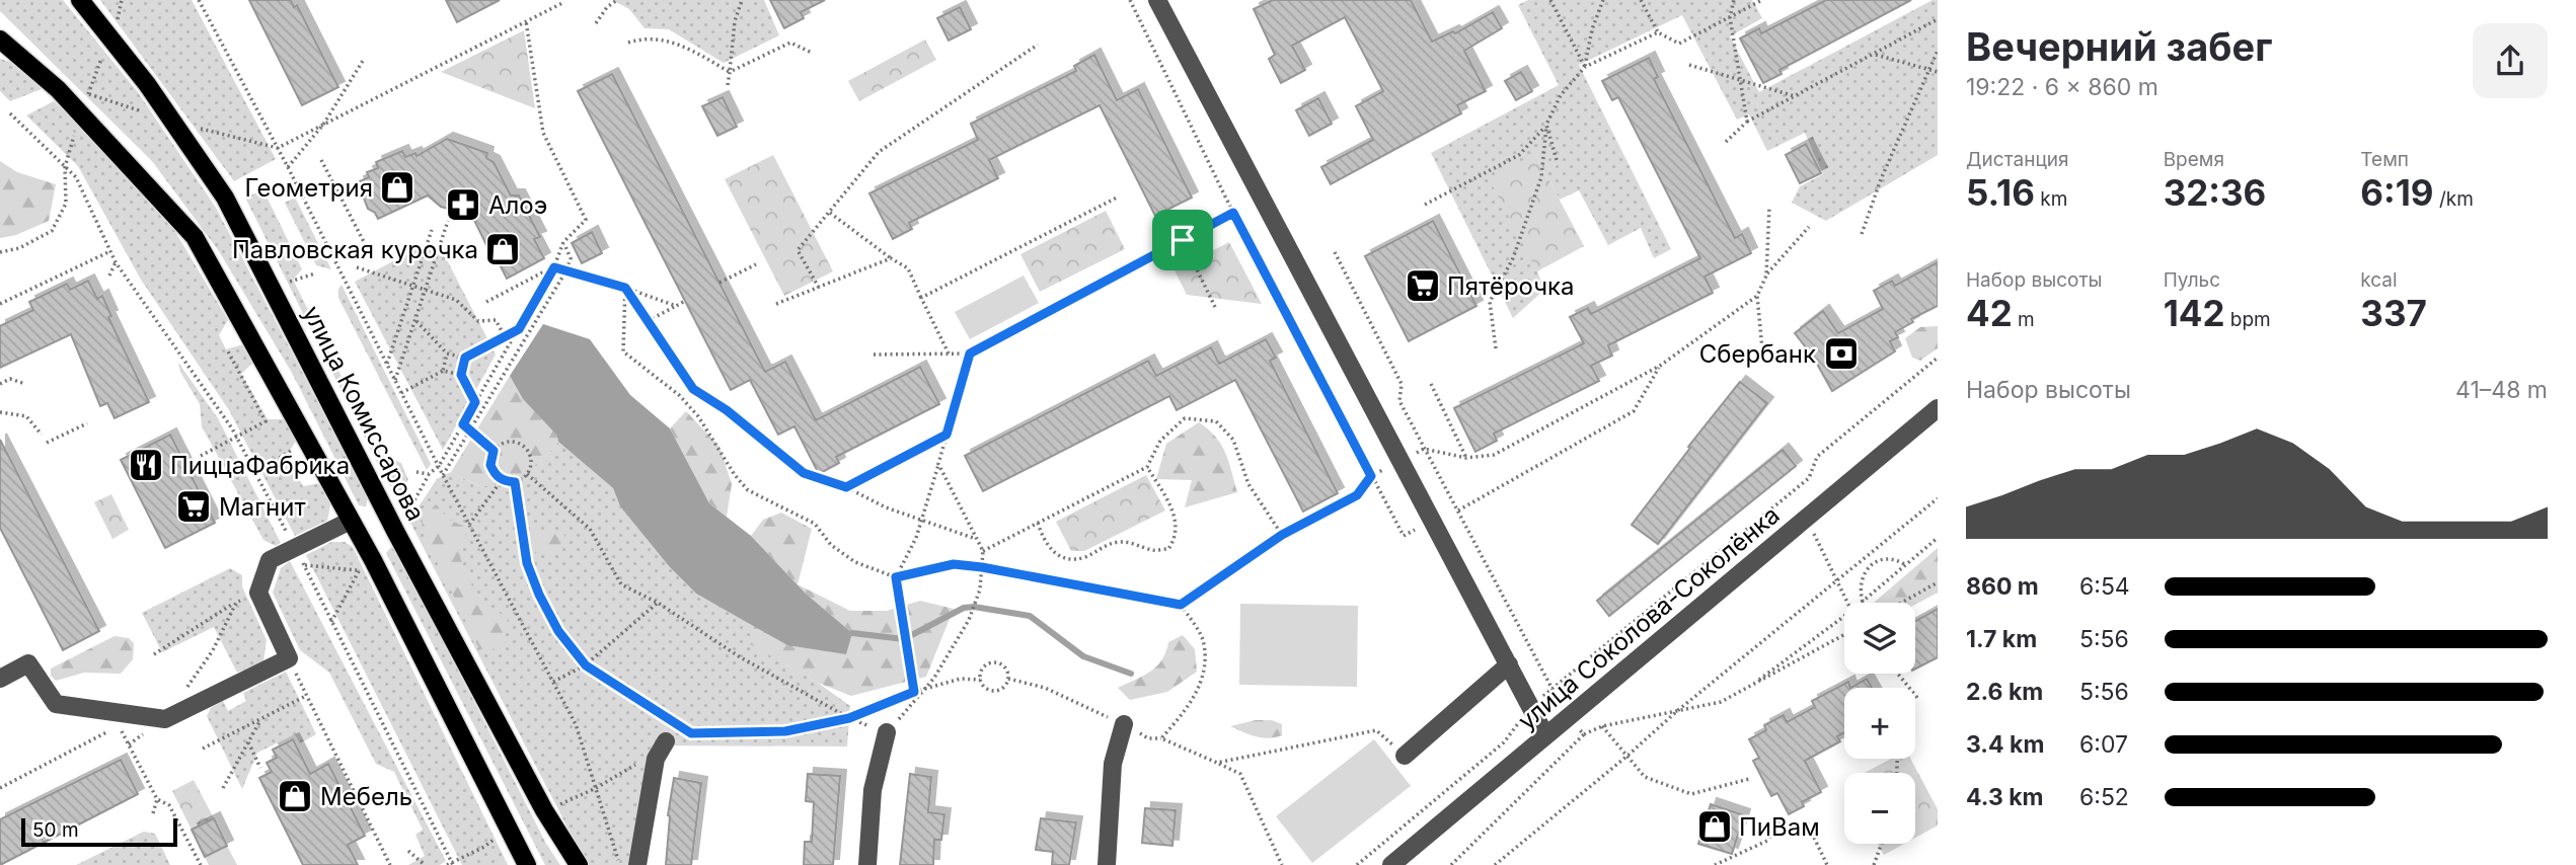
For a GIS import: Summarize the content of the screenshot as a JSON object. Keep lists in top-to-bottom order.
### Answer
{
  "streets": {
    "main road": ["улица Комиссарова"],
    "street": ["улица Соколова-Соколёнка"]
  },
  "places": {
    "shop": [
      "Геометрия",
      "Павловская курочка",
      "Мебель",
      "ПиВам"
    ],
    "pharmacy": ["Алоэ"],
    "supermarket": ["Пятёрочка", "Магнит"],
    "bank": ["Сбербанк"],
    "restaurant": ["ПиццаФабрика"]
  },
  "scale_bar": "50 m",
  "page": {
    "heading": ["Вечерний забег", "19:22 · 6 × 860 m"],
    "stats": [
      ["Дистанция", "5.16 km"],
      ["Время", "32:36"],
      ["Темп", "6:19 /km"],
      ["Набор высоты", "42 m"],
      ["Пульс", "142 bpm"],
      ["kcal", "337"]
    ],
    "chart": ["Набор высоты", "41–48 m"],
    "list": [
      {
        "name": "860 m",
        "note": "6:54"
      },
      {
        "name": "1.7 km",
        "note": "5:56"
      },
      {
        "name": "2.6 km",
        "note": "5:56"
      },
      {
        "name": "3.4 km",
        "note": "6:07"
      },
      {
        "name": "4.3 km",
        "note": "6:52"
      }
    ],
    "map_buttons": ["+", "−"],
    "scale": "50 m"
  }
}
